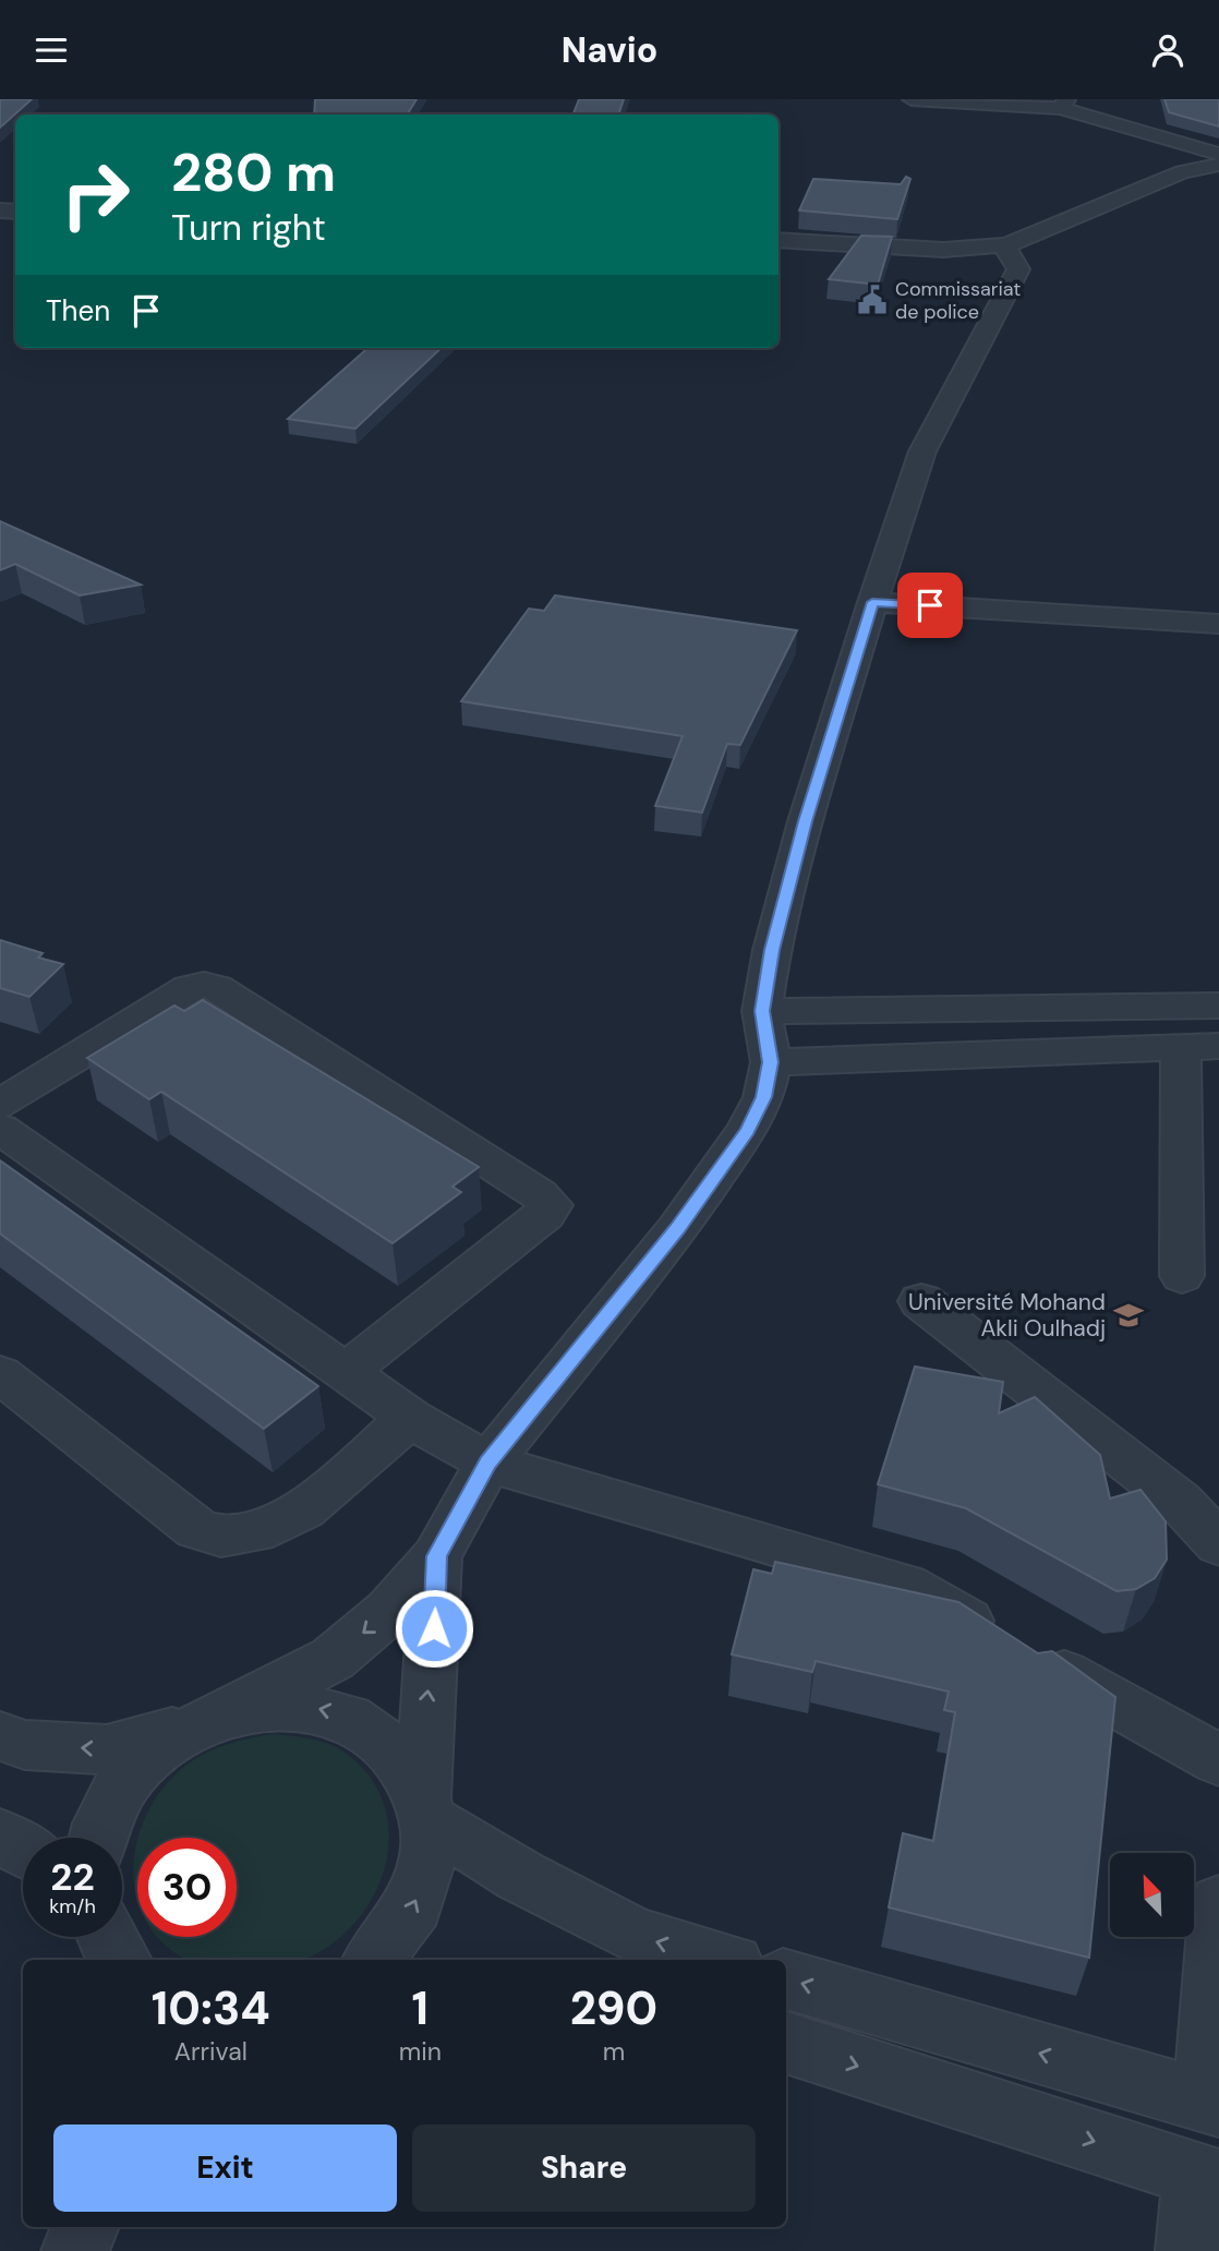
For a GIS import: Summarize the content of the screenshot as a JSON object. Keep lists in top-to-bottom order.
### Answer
{
  "places": {
    "public building": ["Commissariat de police"],
    "school or university": ["Université Mohand Akli Oulhadj"]
  },
  "north": "top left",
  "page": {
    "header": "Navio",
    "turn": ["280 m", "Turn right"],
    "then": "Then",
    "speed": "22 km/h",
    "limit": "30",
    "eta": [
      "10:34",
      "Arrival",
      "1",
      "min",
      "290",
      "m"
    ],
    "buttons": ["Exit", "Share"]
  }
}
